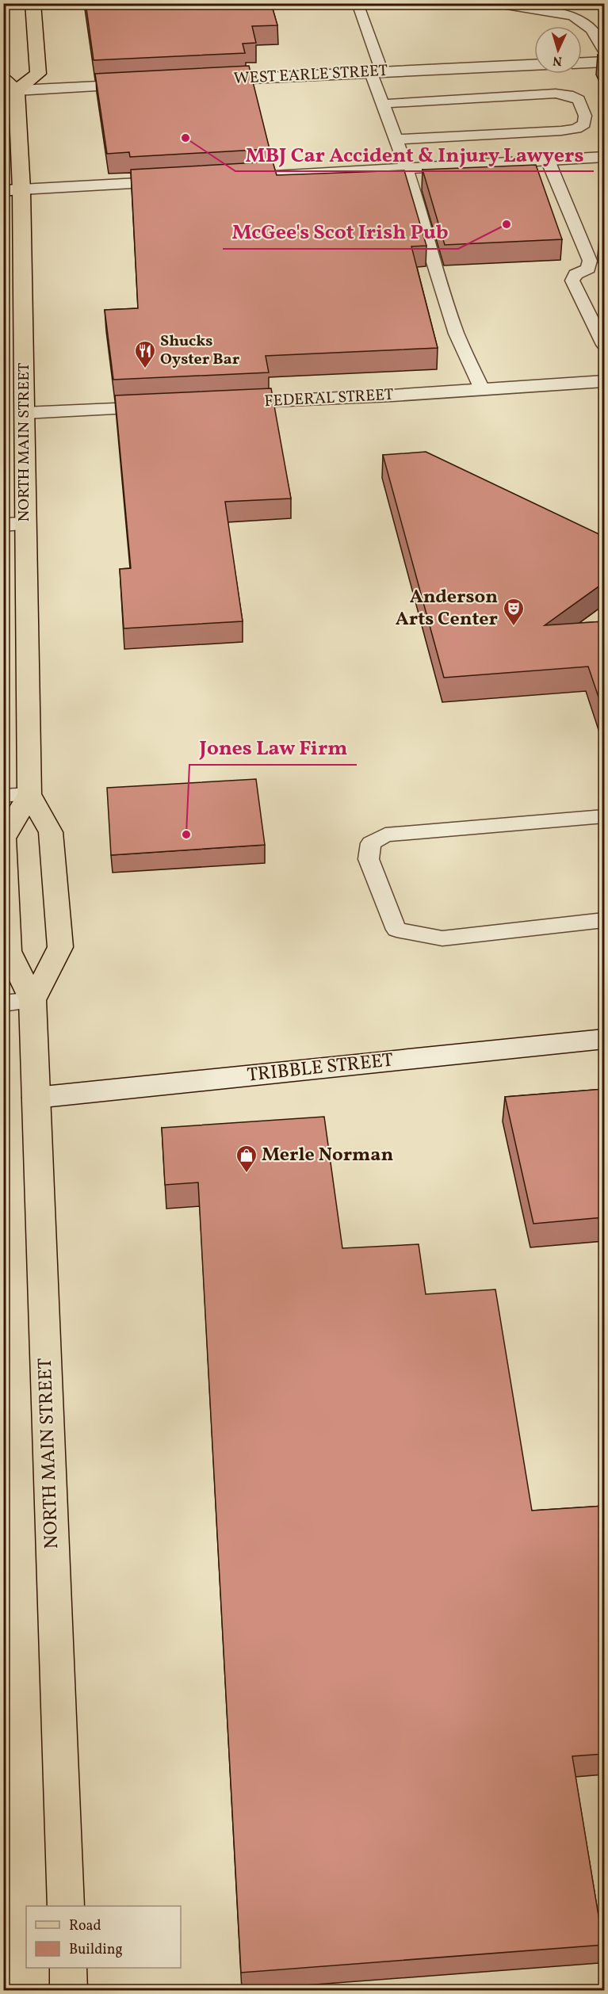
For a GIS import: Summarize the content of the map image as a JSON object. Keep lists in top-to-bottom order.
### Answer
{
  "streets": {
    "main road": ["NORTH MAIN STREET"],
    "street": ["WEST EARLE STREET", "FEDERAL STREET", "TRIBBLE STREET"]
  },
  "crossings": [
    ["NORTH MAIN STREET", "TRIBBLE STREET"]
  ],
  "places": {
    "other": ["MBJ Car Accident & Injury Lawyers", "McGee's Scot Irish Pub", "Jones Law Firm"],
    "restaurant": ["Shucks Oyster Bar"],
    "theatre": ["Anderson Arts Center"],
    "shop": ["Merle Norman"]
  },
  "legend": ["Road", "Building"],
  "north": "bottom"
}
